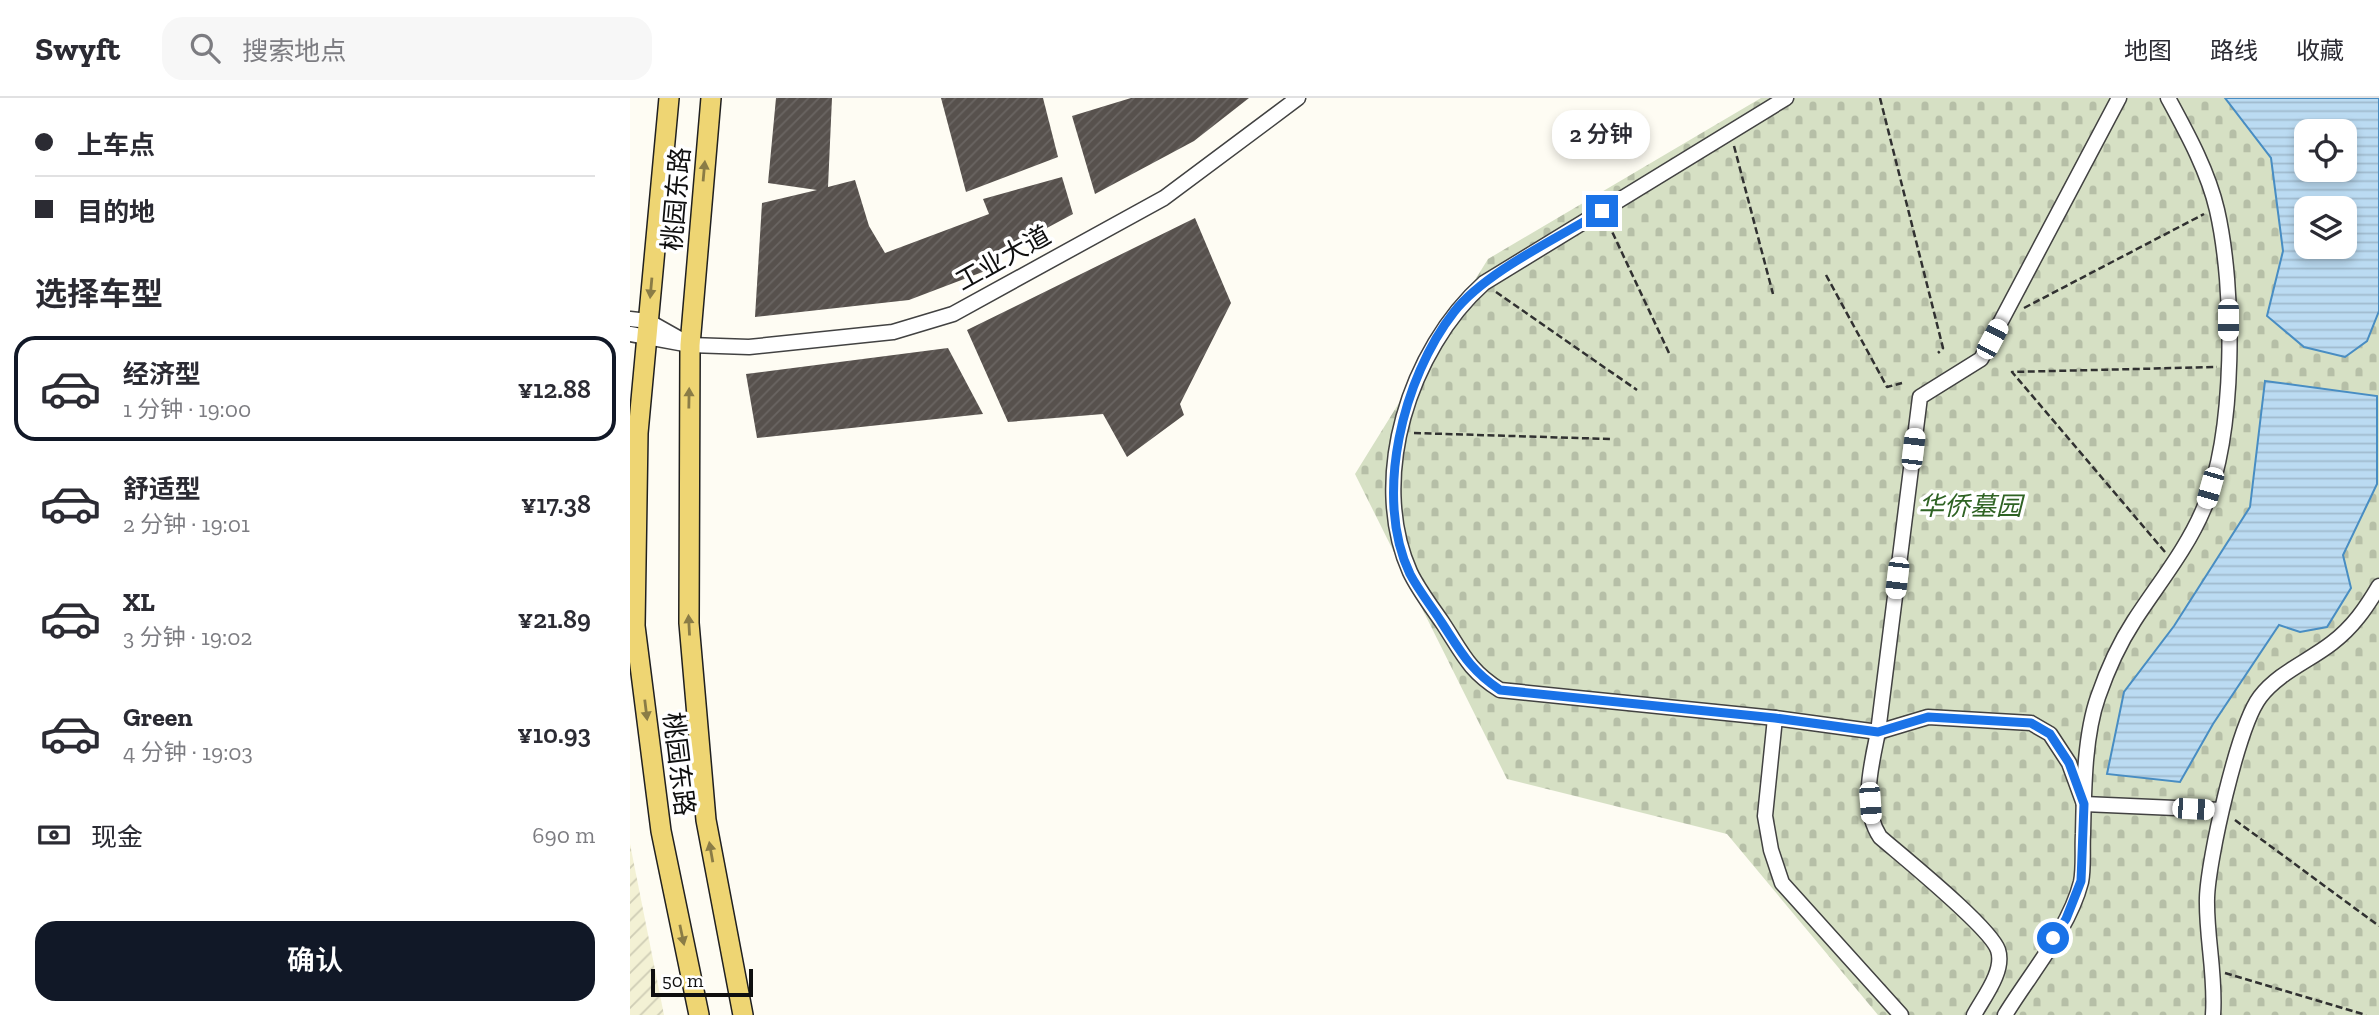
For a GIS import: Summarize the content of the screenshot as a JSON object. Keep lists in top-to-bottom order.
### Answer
{
  "streets": {
    "main road": ["桃园东路"],
    "street": ["工业大道"]
  },
  "crossings": [
    ["桃园东路", "工业大道"]
  ],
  "parks": ["华侨墓园"],
  "scale_bar": "50 m",
  "page": {
    "header": "Swyft",
    "search": "搜索地点",
    "nav": ["地图", "路线", "收藏"],
    "banner": ["上车点", "目的地"],
    "bubble": "2 分钟",
    "heading": "选择车型",
    "list": [
      {
        "name": "经济型",
        "note": "1 分钟 · 19:00",
        "value": "¥12.88"
      },
      {
        "name": "舒适型",
        "note": "2 分钟 · 19:01",
        "value": "¥17.38"
      },
      {
        "name": "XL",
        "note": "3 分钟 · 19:02",
        "value": "¥21.89"
      },
      {
        "name": "Green",
        "note": "4 分钟 · 19:03",
        "value": "¥10.93"
      }
    ],
    "pay": ["现金", "690 m"],
    "buttons": "确认",
    "scale": "50 m"
  }
}
